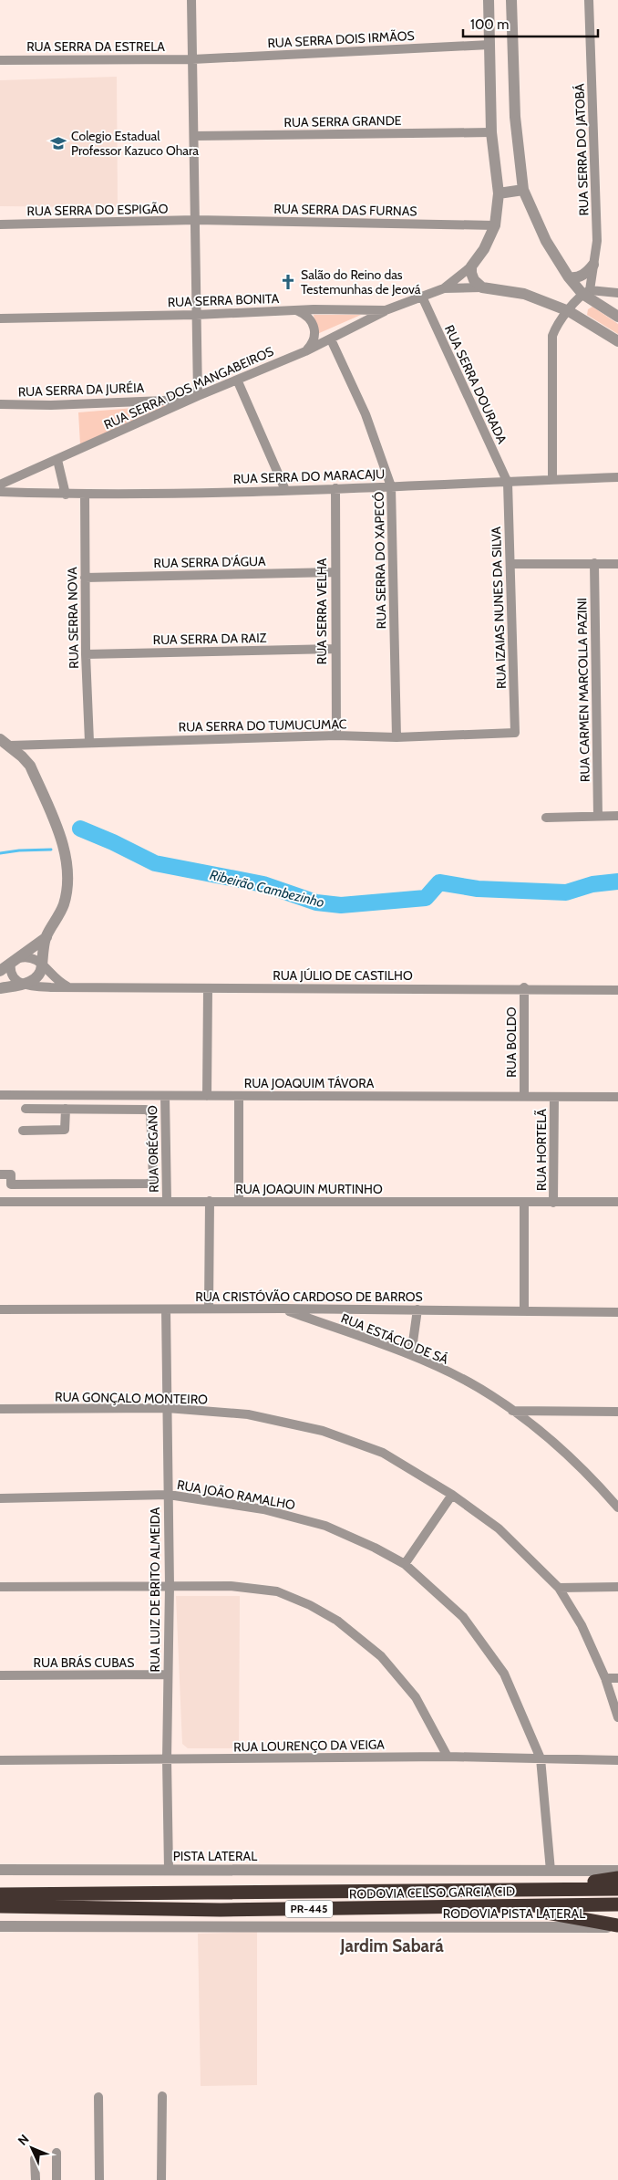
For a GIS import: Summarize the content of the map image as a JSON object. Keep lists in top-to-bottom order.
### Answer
{
  "streets": {
    "highway": ["RODOVIA CELSO GARCIA CID", "PR-445"],
    "street": [
      "RUA SERRA DOIS IRMÃOS",
      "RUA SERRA DA ESTRELA",
      "RUA SERRA GRANDE",
      "RUA SERRA DO JATOBÁ",
      "RUA SERRA DO ESPIGÃO",
      "RUA SERRA DAS FURNAS",
      "RUA SERRA BONITA",
      "RUA SERRA DOURADA",
      "RUA SERRA DOS MANGABEIROS",
      "RUA SERRA DA JURÉIA",
      "RUA SERRA DO MARACAJU",
      "RUA SERRA DO XAPECÓ",
      "RUA SERRA D'ÁGUA",
      "RUA IZAIAS NUNES DA SILVA",
      "RUA SERRA VELHA",
      "RUA SERRA NOVA",
      "RUA SERRA DA RAIZ",
      "RUA CARMEN MARCOLLA PAZINI",
      "RUA SERRA DO TUMUCUMAC",
      "RUA JÚLIO DE CASTILHO",
      "RUA BOLDO",
      "RUA JOAQUIM TÁVORA",
      "RUA ORÉGANO",
      "RUA HORTELÃ",
      "RUA JOAQUIN MURTINHO",
      "RUA CRISTÓVÃO CARDOSO DE BARROS",
      "RUA ESTÁCIO DE SÁ",
      "RUA GONÇALO MONTEIRO",
      "RUA JOÃO RAMALHO",
      "RUA LUIZ DE BRITO ALMEIDA",
      "RUA BRÁS CUBAS",
      "RUA LOURENÇO DA VEIGA",
      "PISTA LATERAL",
      "RODOVIA PISTA LATERAL"
    ]
  },
  "crossings": [
    ["RUA SERRA DOIS IRMÃOS", "RUA SERRA DA ESTRELA"],
    ["RUA SERRA DO ESPIGÃO", "RUA SERRA DAS FURNAS"],
    ["RUA SERRA BONITA", "RUA SERRA DOURADA"],
    ["RUA SERRA BONITA", "RUA SERRA DOS MANGABEIROS"],
    ["RUA SERRA DOURADA", "RUA SERRA DO MARACAJU"],
    ["RUA SERRA DOURADA", "RUA IZAIAS NUNES DA SILVA"],
    ["RUA SERRA DOS MANGABEIROS", "RUA SERRA DA JURÉIA"],
    ["RUA SERRA DOS MANGABEIROS", "RUA SERRA DO XAPECÓ"],
    ["RUA SERRA DO MARACAJU", "RUA SERRA DO XAPECÓ"],
    ["RUA SERRA DO MARACAJU", "RUA IZAIAS NUNES DA SILVA"],
    ["RUA SERRA DO MARACAJU", "RUA SERRA VELHA"],
    ["RUA SERRA DO MARACAJU", "RUA SERRA NOVA"],
    ["RUA SERRA DO XAPECÓ", "RUA SERRA DO TUMUCUMAC"],
    ["RUA SERRA D'ÁGUA", "RUA SERRA VELHA"],
    ["RUA SERRA D'ÁGUA", "RUA SERRA NOVA"],
    ["RUA IZAIAS NUNES DA SILVA", "RUA SERRA DO TUMUCUMAC"],
    ["RUA SERRA VELHA", "RUA SERRA DA RAIZ"],
    ["RUA SERRA VELHA", "RUA SERRA DO TUMUCUMAC"],
    ["RUA SERRA NOVA", "RUA SERRA DA RAIZ"],
    ["RUA SERRA NOVA", "RUA SERRA DO TUMUCUMAC"],
    ["RUA JÚLIO DE CASTILHO", "RUA BOLDO"],
    ["RUA BOLDO", "RUA JOAQUIM TÁVORA"],
    ["RUA JOAQUIM TÁVORA", "RUA ORÉGANO"],
    ["RUA JOAQUIM TÁVORA", "RUA HORTELÃ"],
    ["RUA ORÉGANO", "RUA JOAQUIN MURTINHO"],
    ["RUA HORTELÃ", "RUA JOAQUIN MURTINHO"],
    ["RUA CRISTÓVÃO CARDOSO DE BARROS", "RUA ESTÁCIO DE SÁ"],
    ["RUA CRISTÓVÃO CARDOSO DE BARROS", "RUA LUIZ DE BRITO ALMEIDA"],
    ["RUA GONÇALO MONTEIRO", "RUA LUIZ DE BRITO ALMEIDA"],
    ["RUA JOÃO RAMALHO", "RUA LUIZ DE BRITO ALMEIDA"],
    ["RUA JOÃO RAMALHO", "RUA LOURENÇO DA VEIGA"],
    ["RUA JOÃO RAMALHO", "PISTA LATERAL"],
    ["RUA LUIZ DE BRITO ALMEIDA", "RUA BRÁS CUBAS"],
    ["RUA LUIZ DE BRITO ALMEIDA", "RUA LOURENÇO DA VEIGA"],
    ["RUA LUIZ DE BRITO ALMEIDA", "PISTA LATERAL"]
  ],
  "districts": ["Jardim Sabará"],
  "water": ["Ribeirão Cambezinho"],
  "places": {
    "school or university": ["Colegio Estadual Professor Kazuco Ohara"],
    "church": ["Salão do Reino das Testemunhas de Jeová"]
  },
  "scale_bar": "100 m",
  "north": "top left"
}
